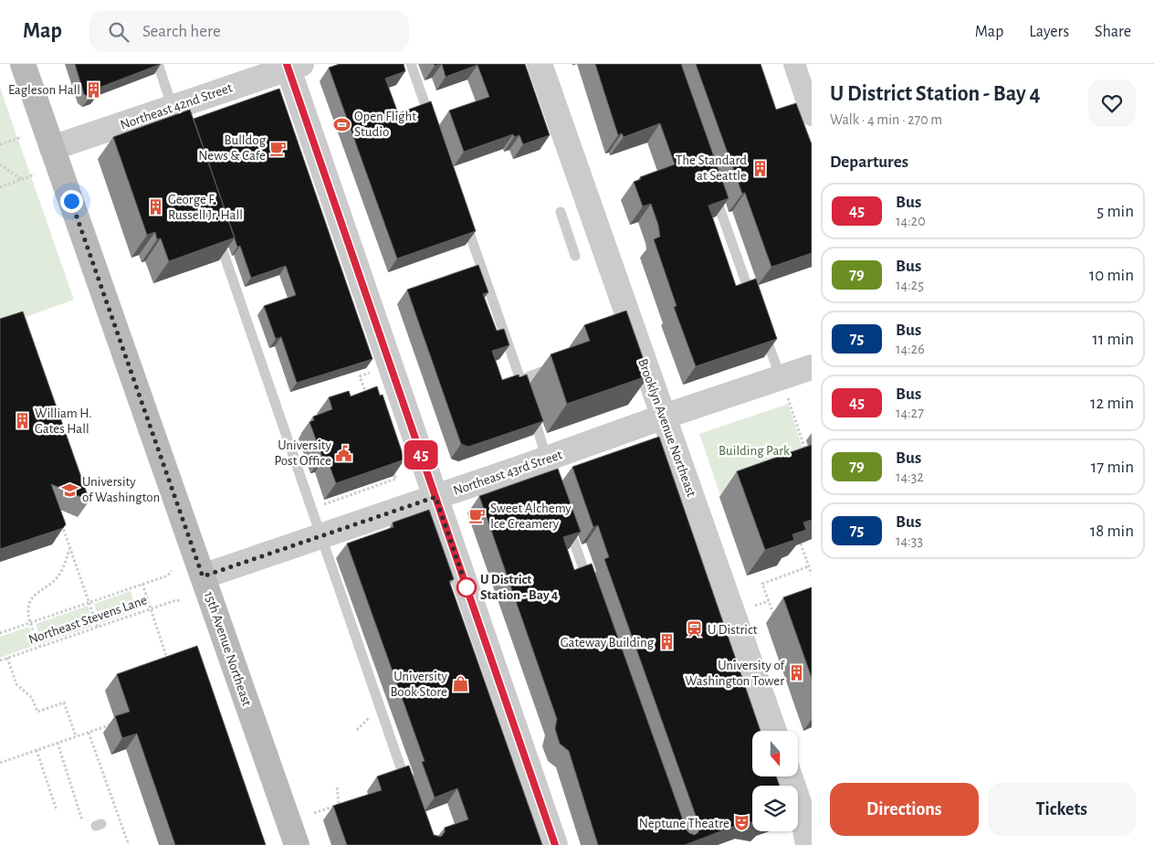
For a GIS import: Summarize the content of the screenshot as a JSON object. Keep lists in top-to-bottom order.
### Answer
{
  "streets": {
    "main road": ["15th Avenue Northeast"],
    "street": ["Northeast 42nd Street", "Brooklyn Avenue Northeast", "Northeast 43rd Street"],
    "path": ["Northeast Stevens Lane"]
  },
  "crossings": [
    ["Northeast 42nd Street", "15th Avenue Northeast"],
    ["Brooklyn Avenue Northeast", "Northeast 43rd Street"],
    ["Northeast 43rd Street", "15th Avenue Northeast"]
  ],
  "parks": ["Building Park"],
  "places": {
    "building": [
      "Eagleson Hall",
      "The Standard at Seattle",
      "George F. Russell Jr. Hall",
      "William H. Gates Hall",
      "Gateway Building",
      "University of Washington Tower"
    ],
    "sports": ["Open Flight Studio"],
    "cafe": ["Bulldog News & Cafe", "Sweet Alchemy Ice Creamery"],
    "public building": ["University Post Office"],
    "school or university": ["University of Washington"],
    "other": ["U District Station - Bay 4"],
    "station": ["U District"],
    "shop": ["University Book Store"],
    "theatre": ["Neptune Theatre"]
  },
  "lines": ["bus line 45"],
  "north": "bottom",
  "page": {
    "header": "Map",
    "search": "Search here",
    "nav": ["Map", "Layers", "Share"],
    "on_map": "45",
    "heading": [
      ["U District Station - Bay 4", "Walk · 4 min · 270 m"],
      "Departures"
    ],
    "list": [
      {
        "mark": "45",
        "name": "Bus",
        "note": "14:20",
        "value": "5 min"
      },
      {
        "mark": "79",
        "name": "Bus",
        "note": "14:25",
        "value": "10 min"
      },
      {
        "mark": "75",
        "name": "Bus",
        "note": "14:26",
        "value": "11 min"
      },
      {
        "mark": "45",
        "name": "Bus",
        "note": "14:27",
        "value": "12 min"
      },
      {
        "mark": "79",
        "name": "Bus",
        "note": "14:32",
        "value": "17 min"
      },
      {
        "mark": "75",
        "name": "Bus",
        "note": "14:33",
        "value": "18 min"
      }
    ],
    "buttons": ["Directions", "Tickets"]
  }
}
